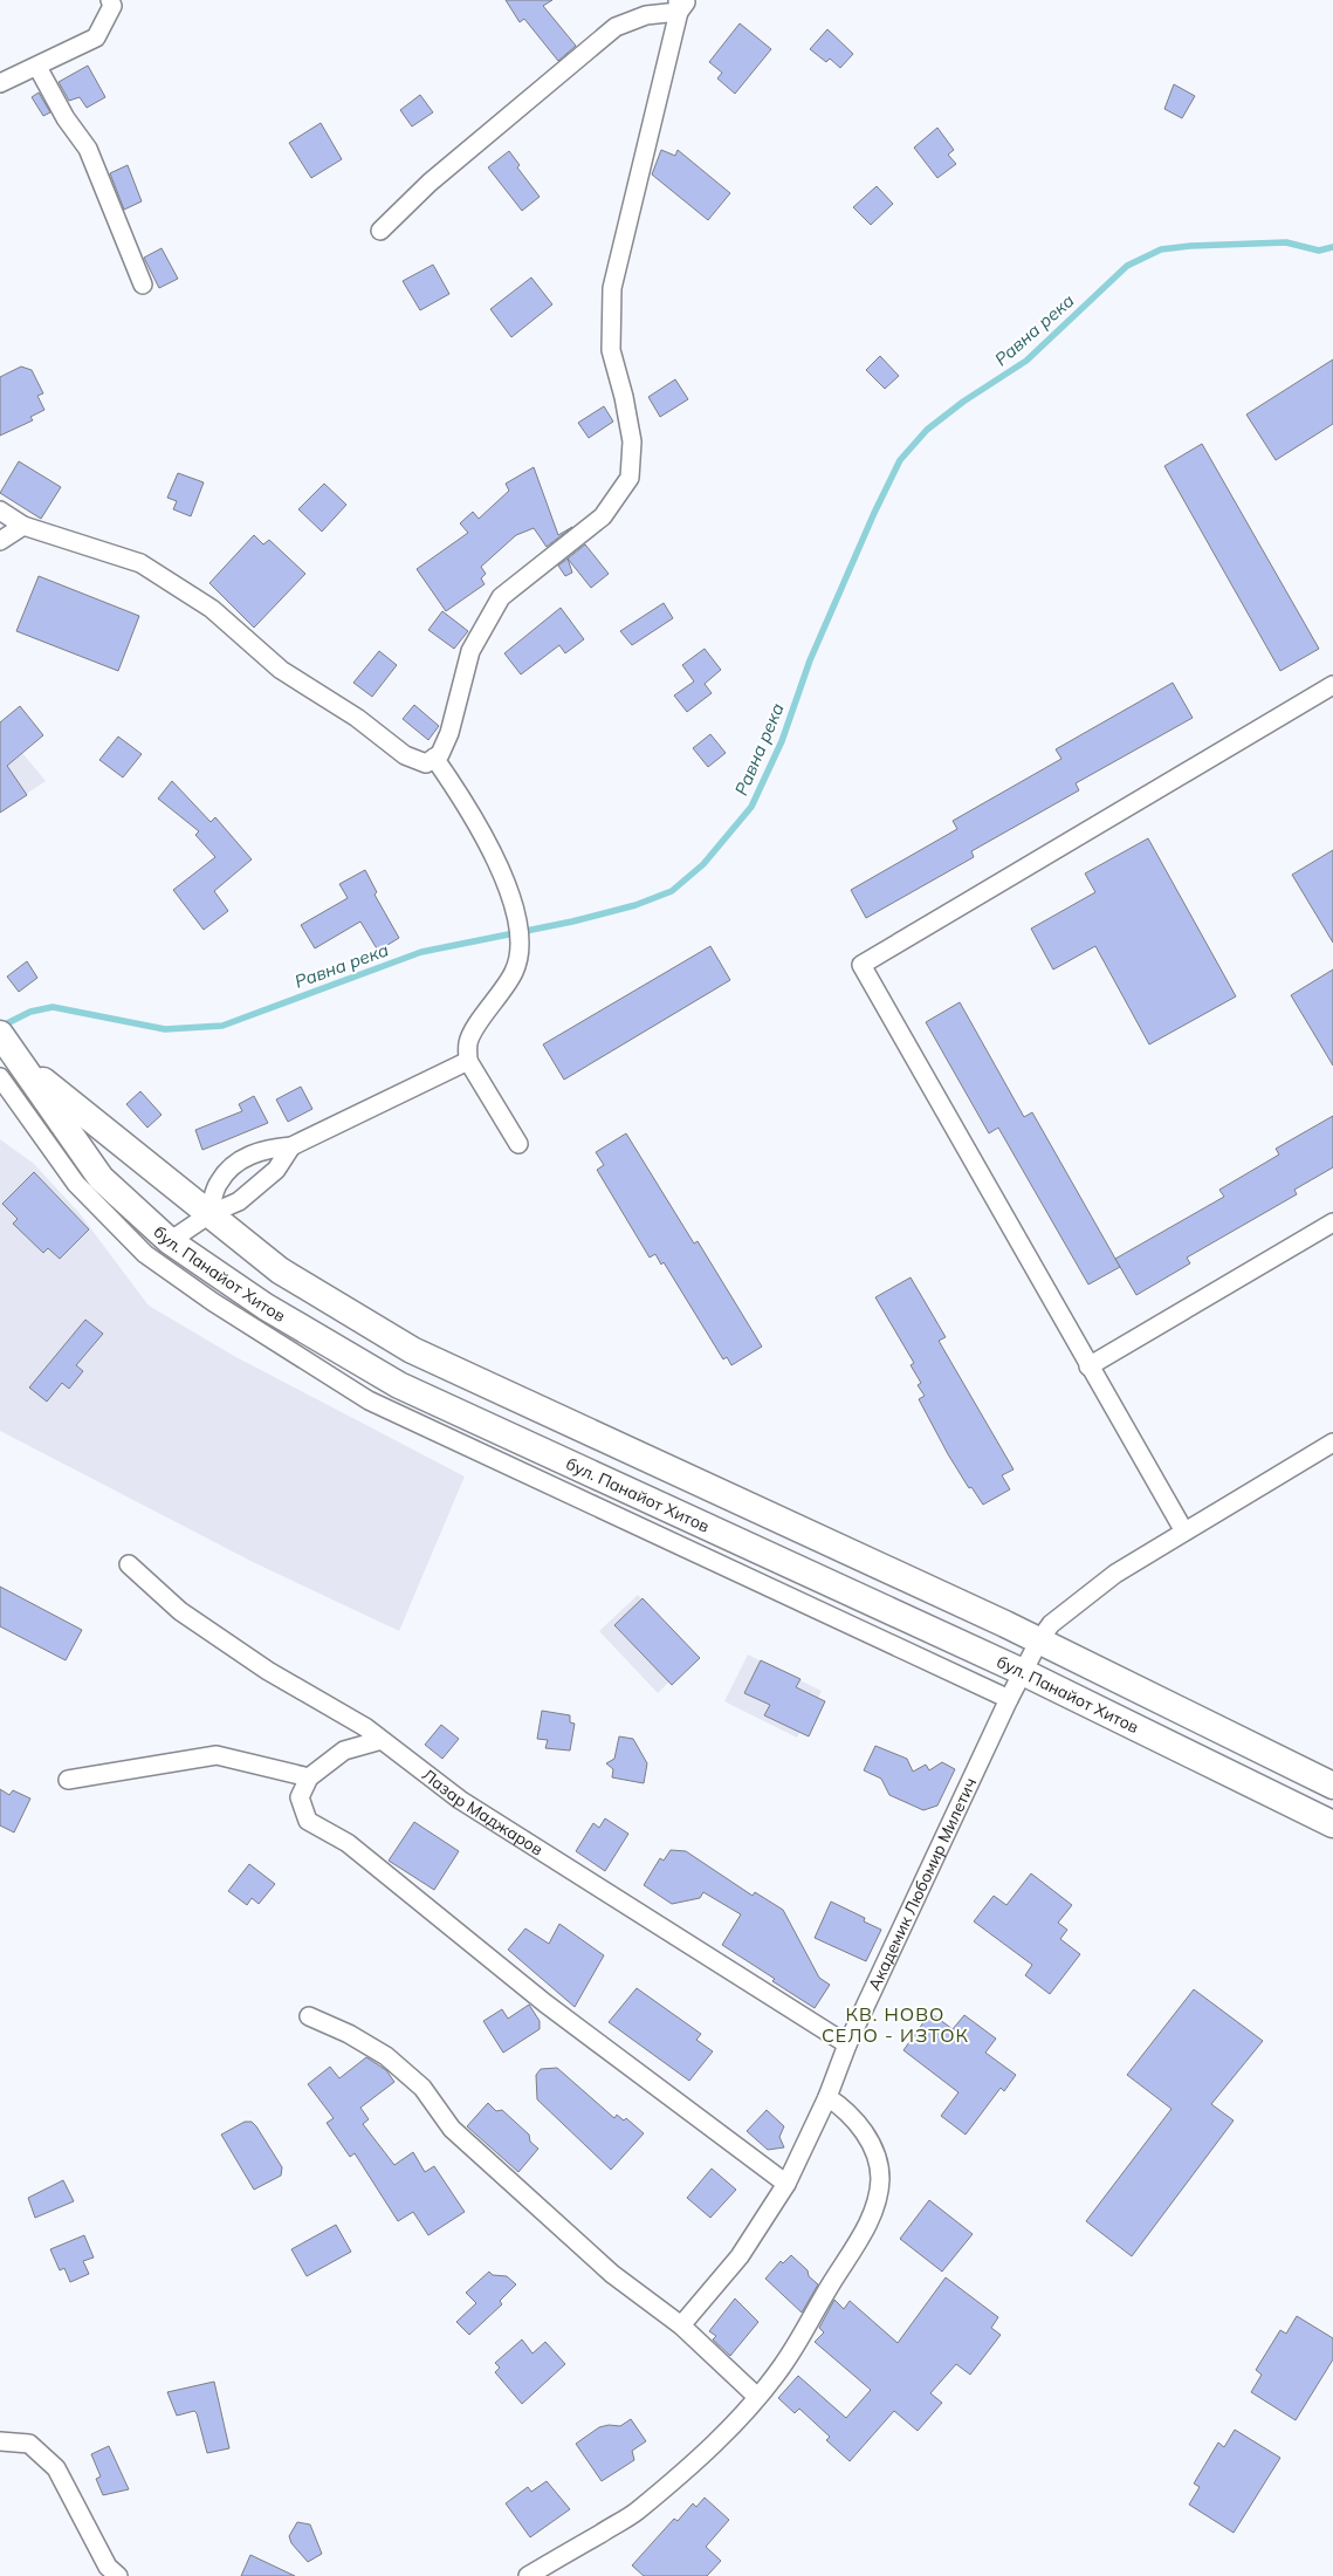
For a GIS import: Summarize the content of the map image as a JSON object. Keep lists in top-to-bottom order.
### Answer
{
  "streets": {
    "street": ["бул. Панайот Хитов", "Лазар Маджаров", "Академик Любомир Милетич"]
  },
  "crossings": [
    ["бул. Панайот Хитов", "Академик Любомир Милетич"],
    ["Лазар Маджаров", "Академик Любомир Милетич"]
  ],
  "districts": ["КВ. НОВО СЕЛО - ИЗТОК"],
  "water": ["Равна река"]
}
